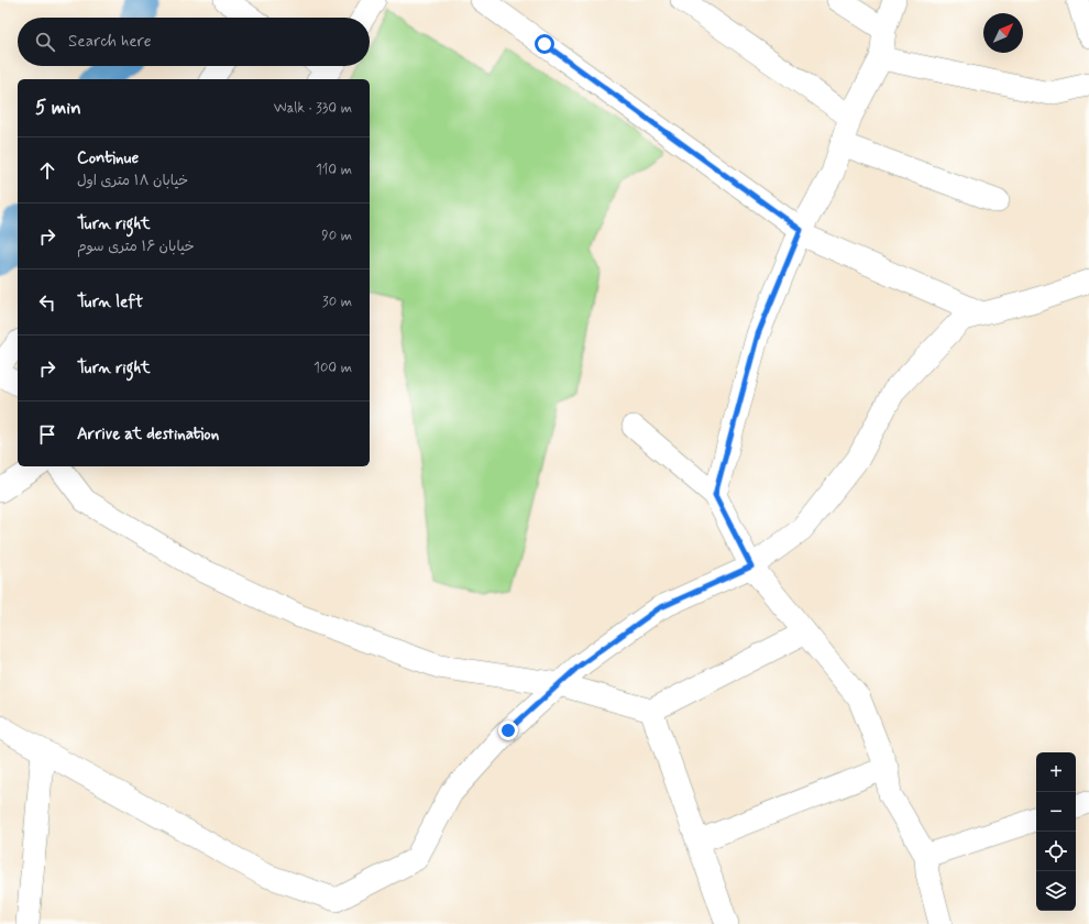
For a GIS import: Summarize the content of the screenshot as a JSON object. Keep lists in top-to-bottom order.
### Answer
{
  "north": "top right",
  "page": {
    "search": "Search here",
    "heading": ["5 min", "Walk · 330 m"],
    "list": [
      ["Continue", "خیابان ۱۸ متری اول", "110 m"],
      ["Turn right", "خیابان ۱۶ متری سوم", "90 m"],
      ["Turn left", "30 m"],
      ["Turn right", "100 m"],
      "Arrive at destination"
    ],
    "map_buttons": ["+", "−"]
  }
}
